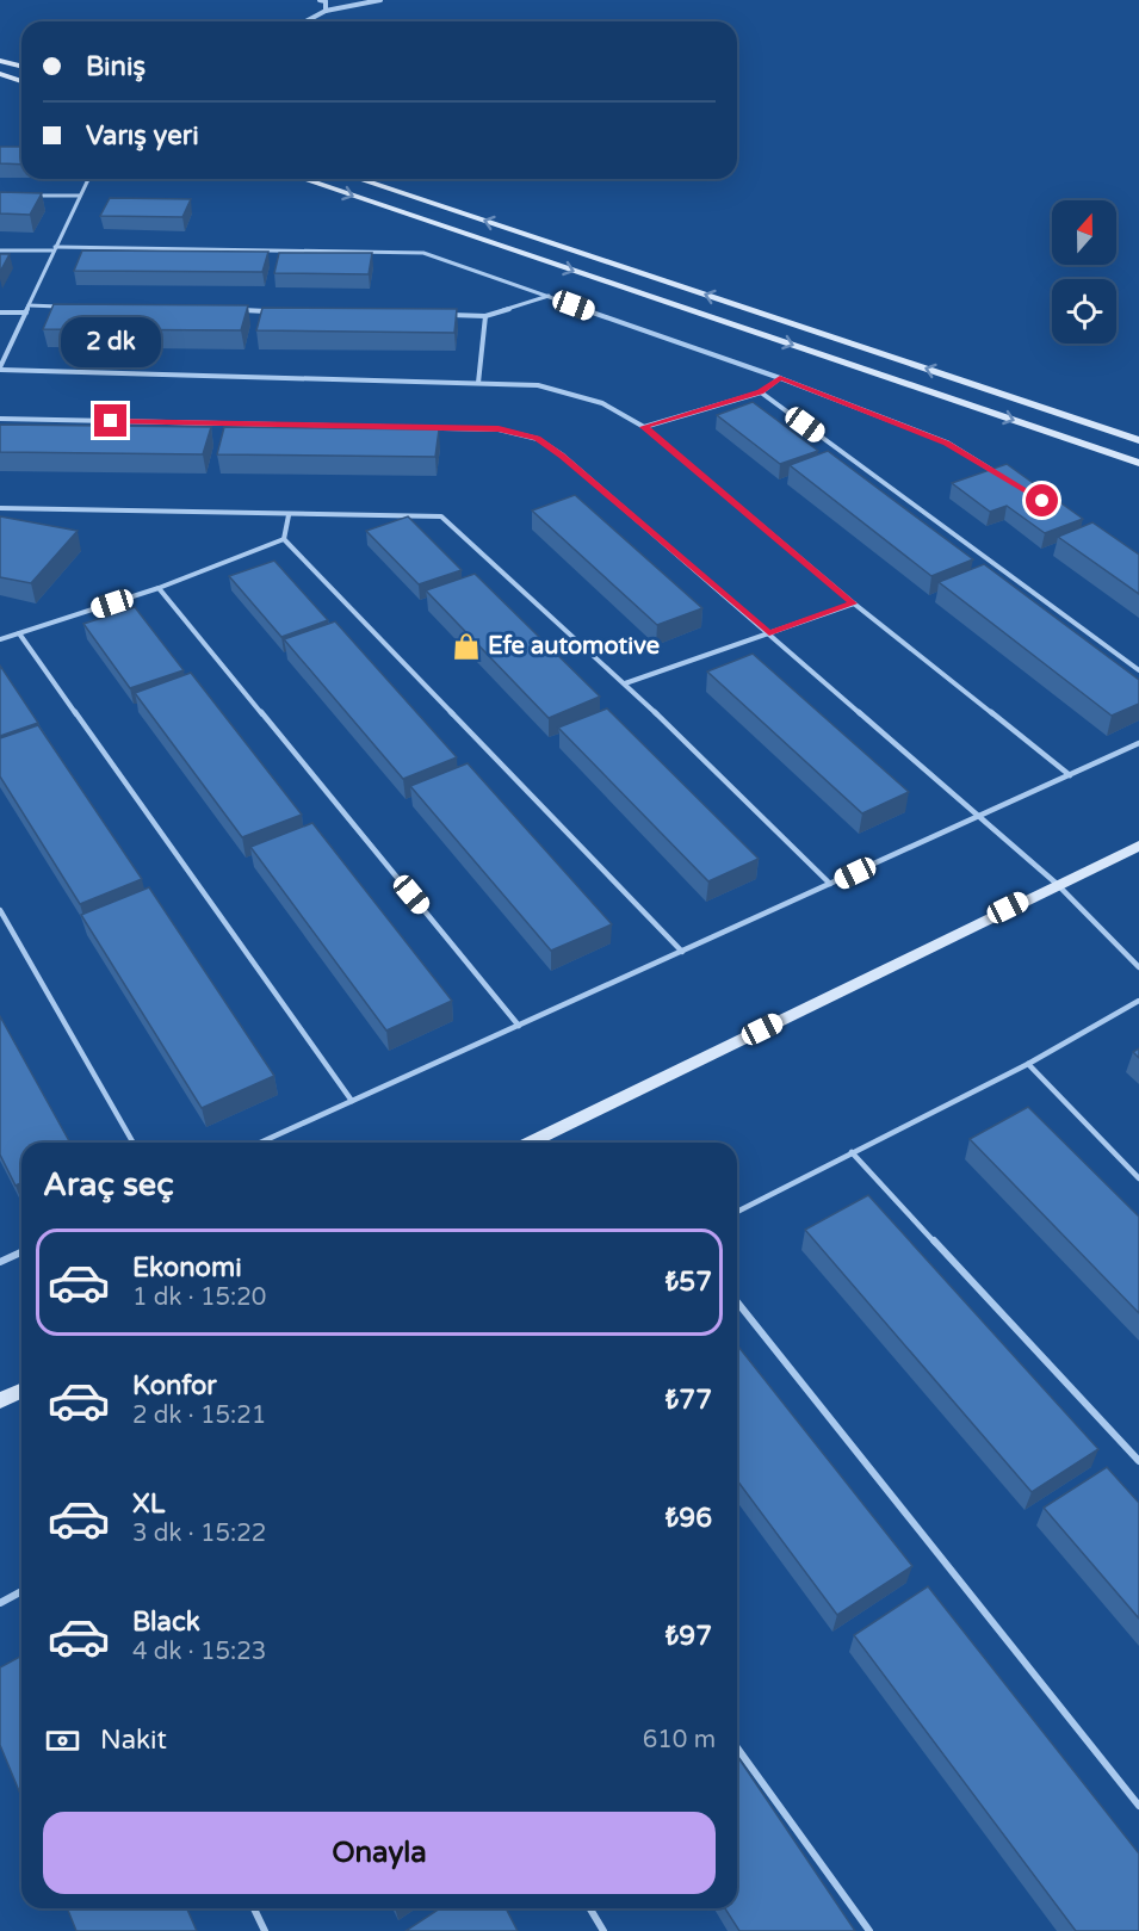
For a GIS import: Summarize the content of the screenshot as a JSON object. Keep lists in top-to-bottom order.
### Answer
{
  "places": {
    "shop": ["Efe automotive"]
  },
  "north": "top",
  "page": {
    "banner": ["Biniş", "Varış yeri"],
    "bubble": "2 dk",
    "heading": "Araç seç",
    "list": [
      {
        "name": "Ekonomi",
        "note": "1 dk · 15:20",
        "value": "₺57"
      },
      {
        "name": "Konfor",
        "note": "2 dk · 15:21",
        "value": "₺77"
      },
      {
        "name": "XL",
        "note": "3 dk · 15:22",
        "value": "₺96"
      },
      {
        "name": "Black",
        "note": "4 dk · 15:23",
        "value": "₺97"
      }
    ],
    "pay": ["Nakit", "610 m"],
    "buttons": "Onayla"
  }
}
